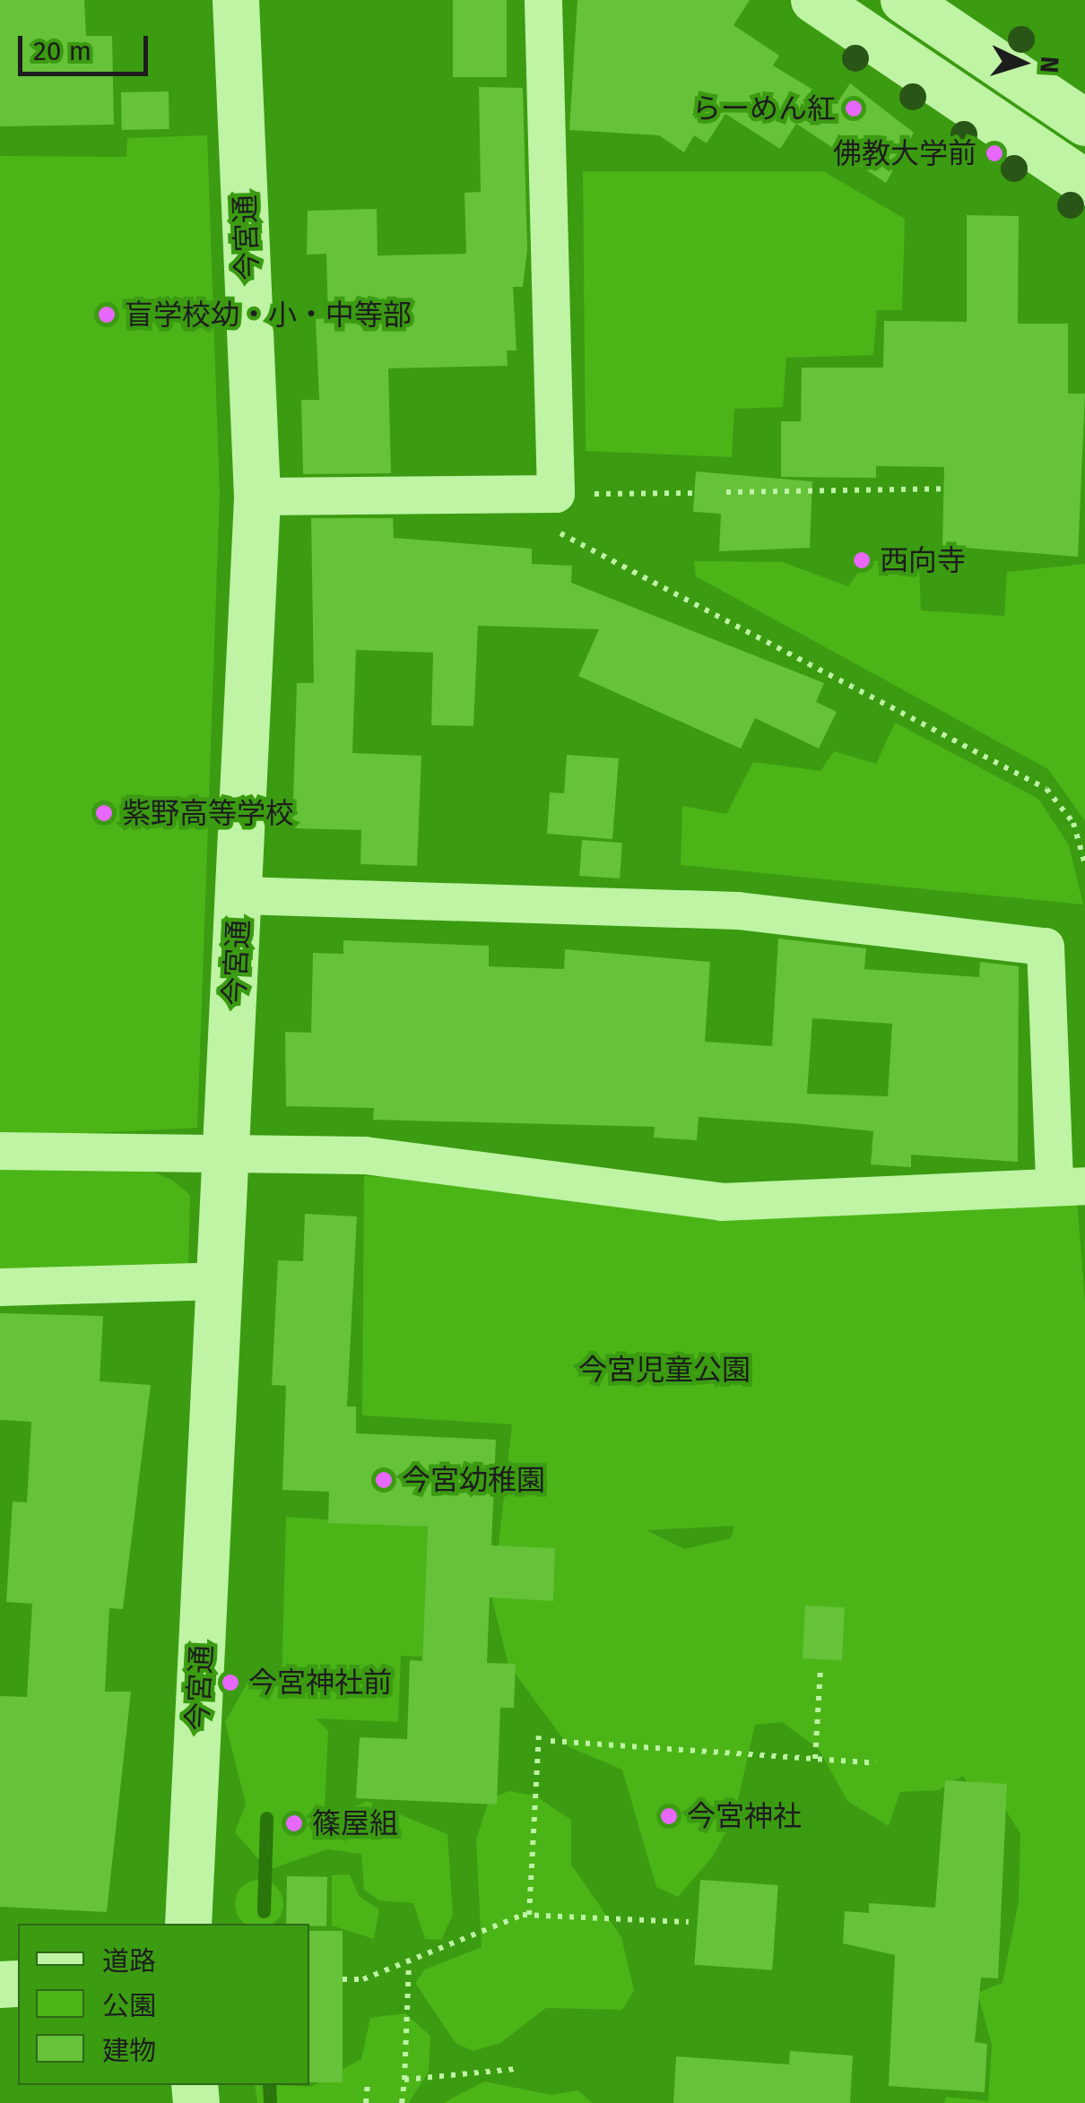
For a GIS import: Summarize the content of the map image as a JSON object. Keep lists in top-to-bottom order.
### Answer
{
  "streets": {
    "street": ["今宮通"]
  },
  "parks": ["今宮児童公園"],
  "places": [
    "らーめん紅",
    "佛教大学前",
    "盲学校幼・小・中等部",
    "西向寺",
    "紫野高等学校",
    "今宮幼稚園",
    "今宮神社前",
    "今宮神社",
    "篠屋組"
  ],
  "legend": ["道路", "公園", "建物"],
  "scale_bar": "20 m",
  "north": "right"
}
